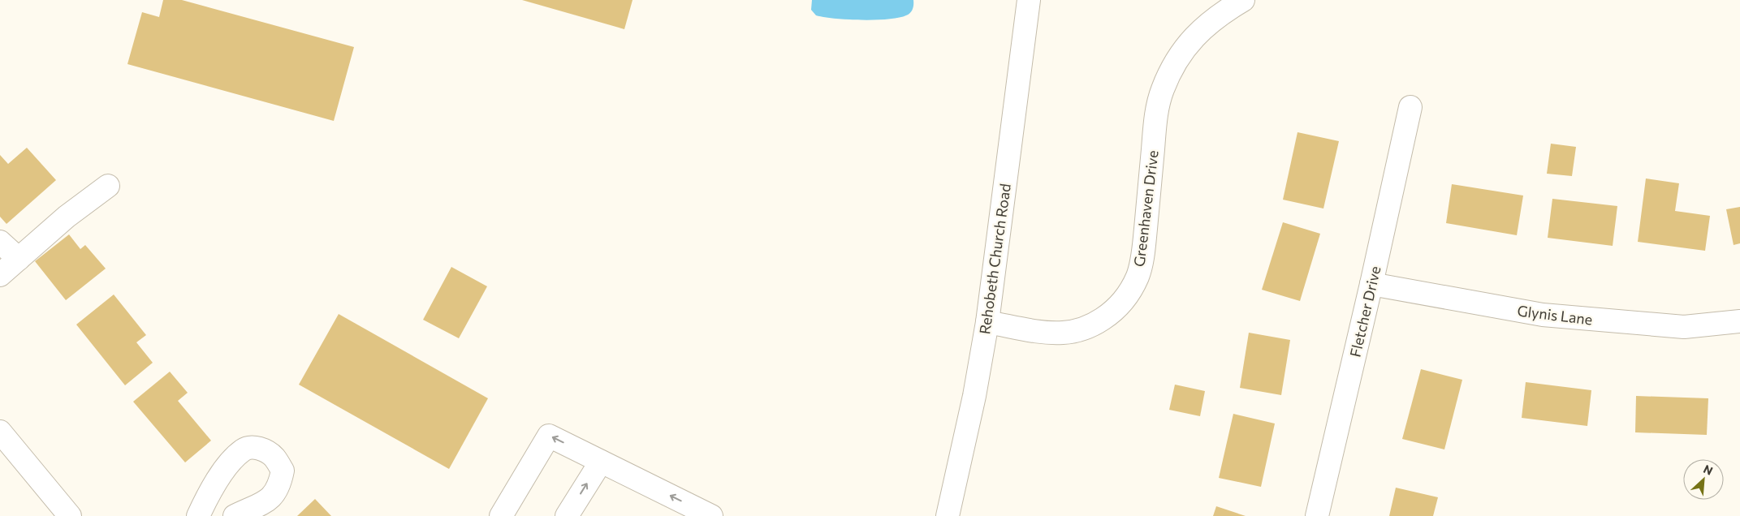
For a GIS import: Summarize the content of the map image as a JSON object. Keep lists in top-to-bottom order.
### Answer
{
  "streets": {
    "street": [
      "Greenhaven Drive",
      "Rehobeth Church Road",
      "Fletcher Drive",
      "Glynis Lane"
    ]
  },
  "crossings": [
    ["Greenhaven Drive", "Rehobeth Church Road"],
    ["Fletcher Drive", "Glynis Lane"]
  ],
  "north": "top right"
}
